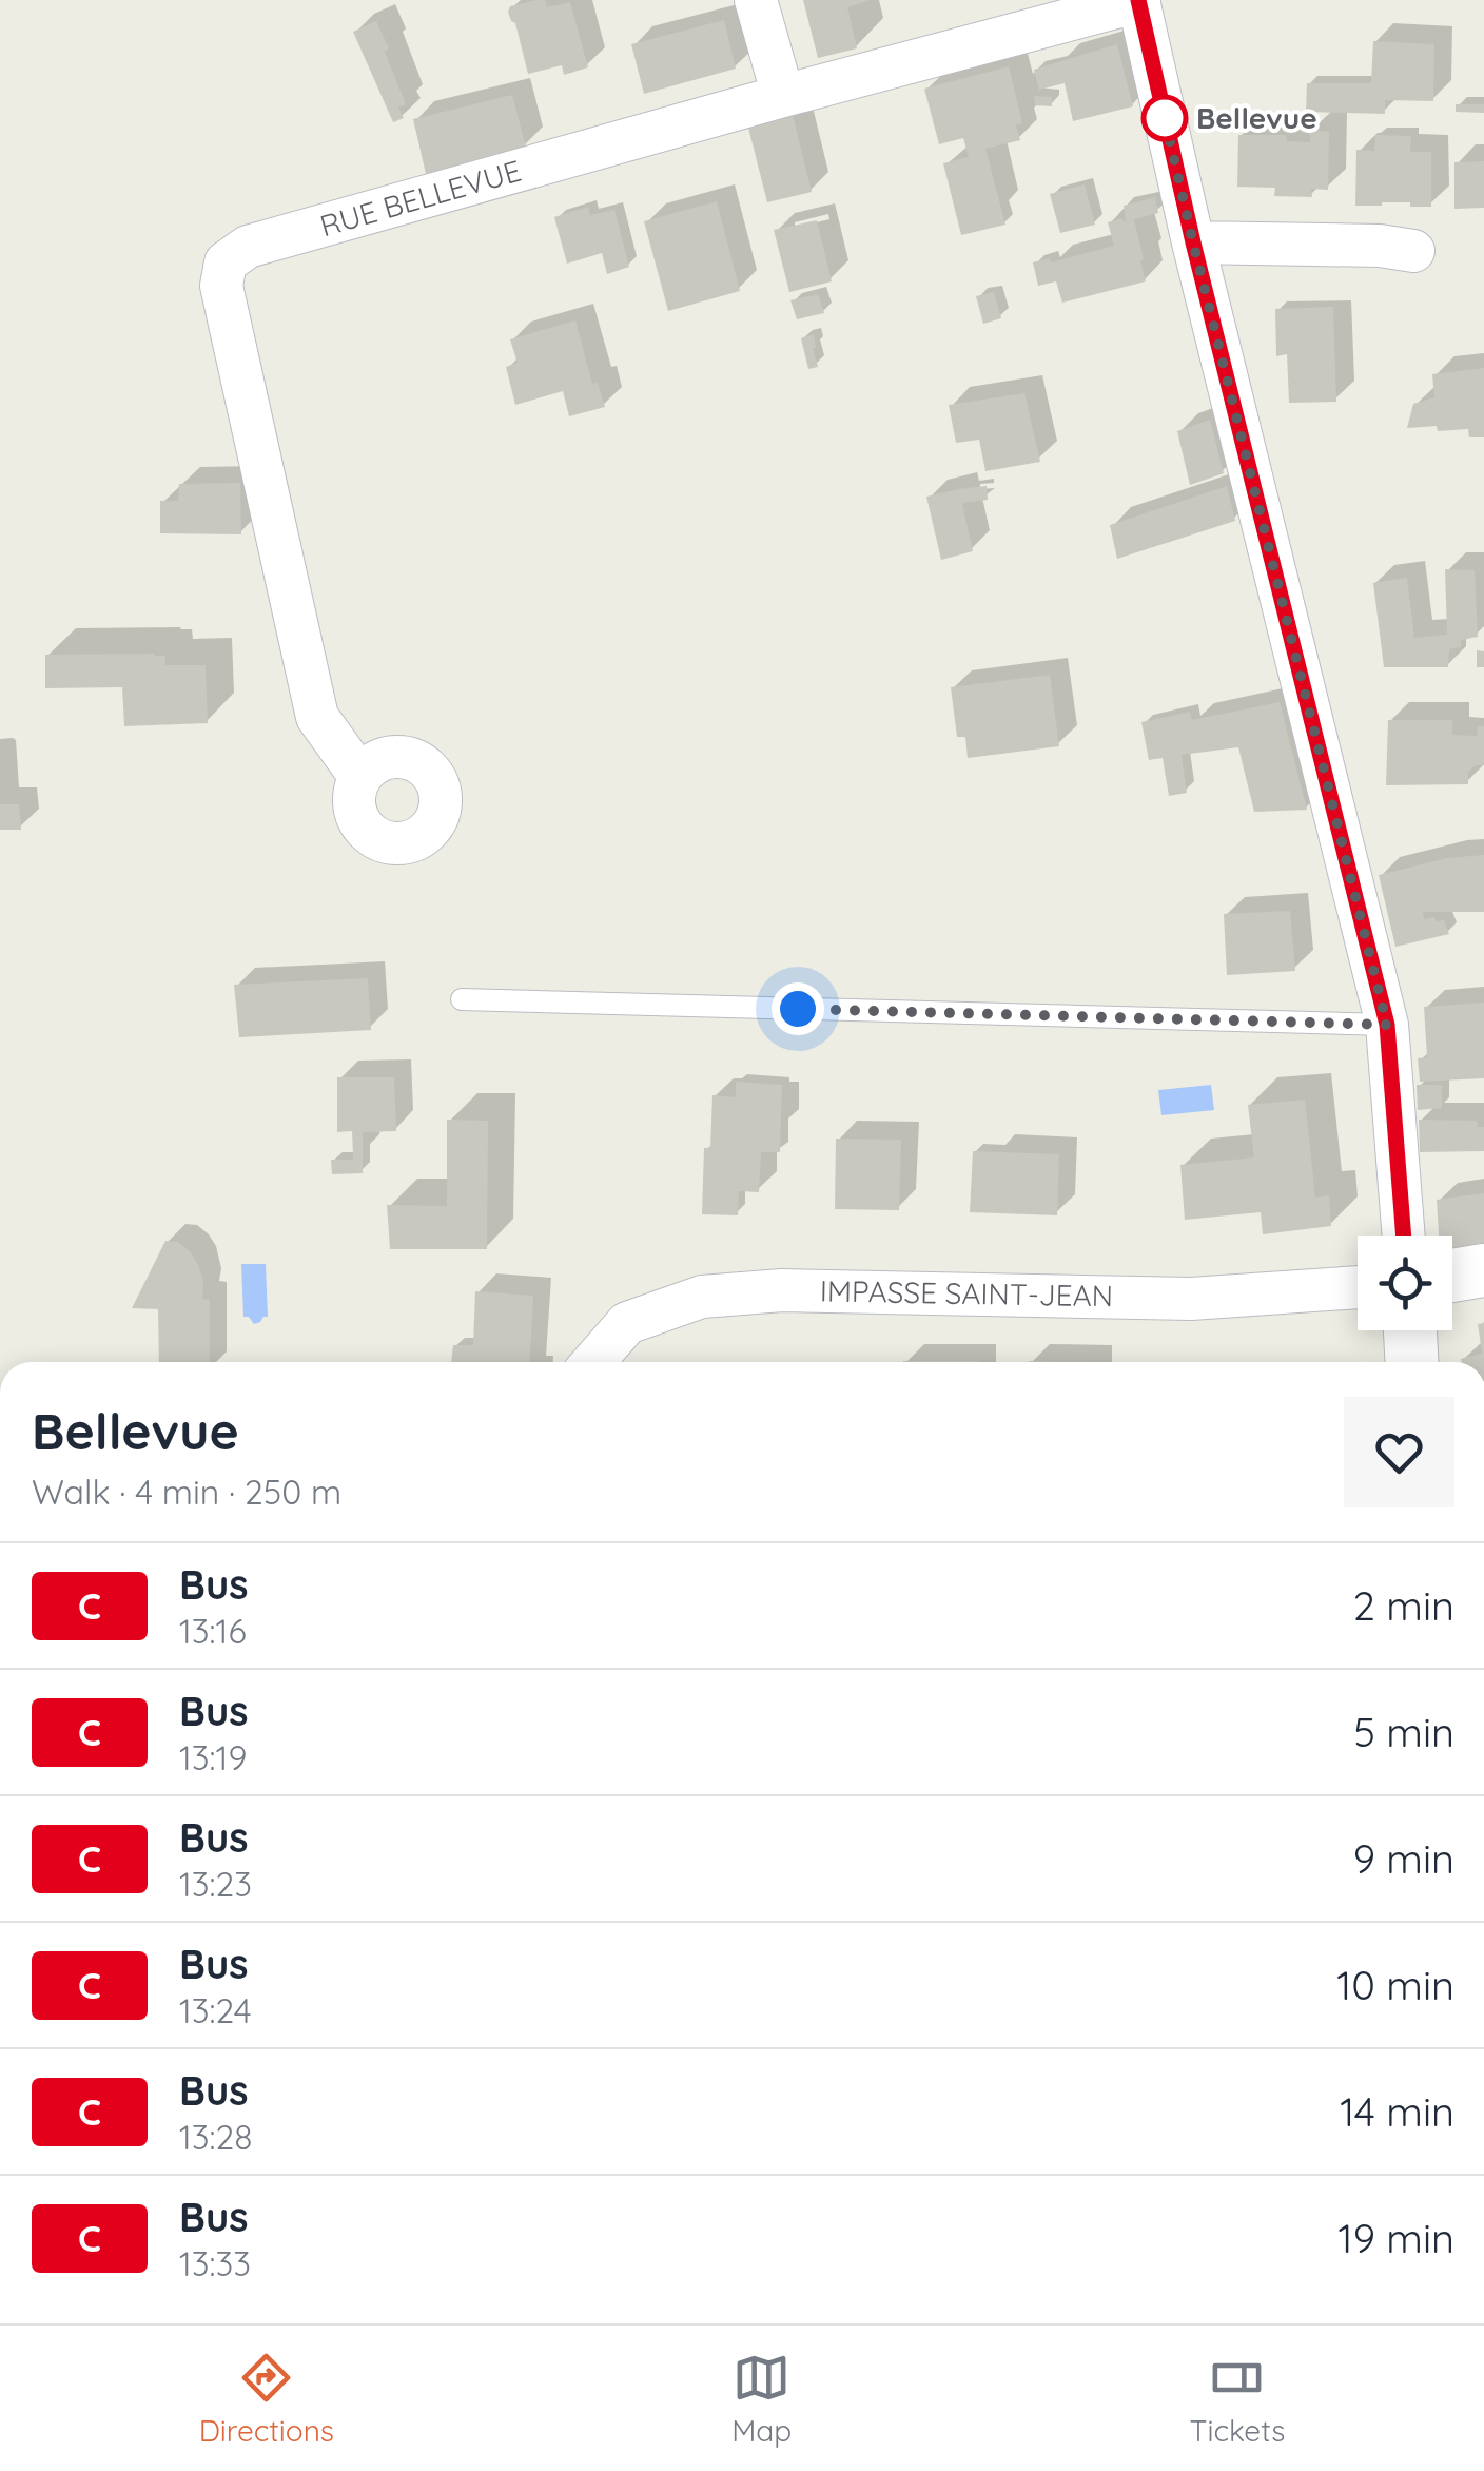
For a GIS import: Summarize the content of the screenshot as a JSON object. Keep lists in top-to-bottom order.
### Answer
{
  "streets": {
    "street": ["RUE BELLEVUE", "IMPASSE SAINT-JEAN"]
  },
  "places": ["Bellevue"],
  "lines": ["bus line C"],
  "page": {
    "heading": ["Bellevue", "Walk · 4 min · 250 m"],
    "list": [
      {
        "mark": "C",
        "name": "Bus",
        "note": "13:16",
        "value": "2 min"
      },
      {
        "mark": "C",
        "name": "Bus",
        "note": "13:19",
        "value": "5 min"
      },
      {
        "mark": "C",
        "name": "Bus",
        "note": "13:23",
        "value": "9 min"
      },
      {
        "mark": "C",
        "name": "Bus",
        "note": "13:24",
        "value": "10 min"
      },
      {
        "mark": "C",
        "name": "Bus",
        "note": "13:28",
        "value": "14 min"
      },
      {
        "mark": "C",
        "name": "Bus",
        "note": "13:33",
        "value": "19 min"
      }
    ],
    "tabs": ["Directions", "Map", "Tickets"]
  }
}
